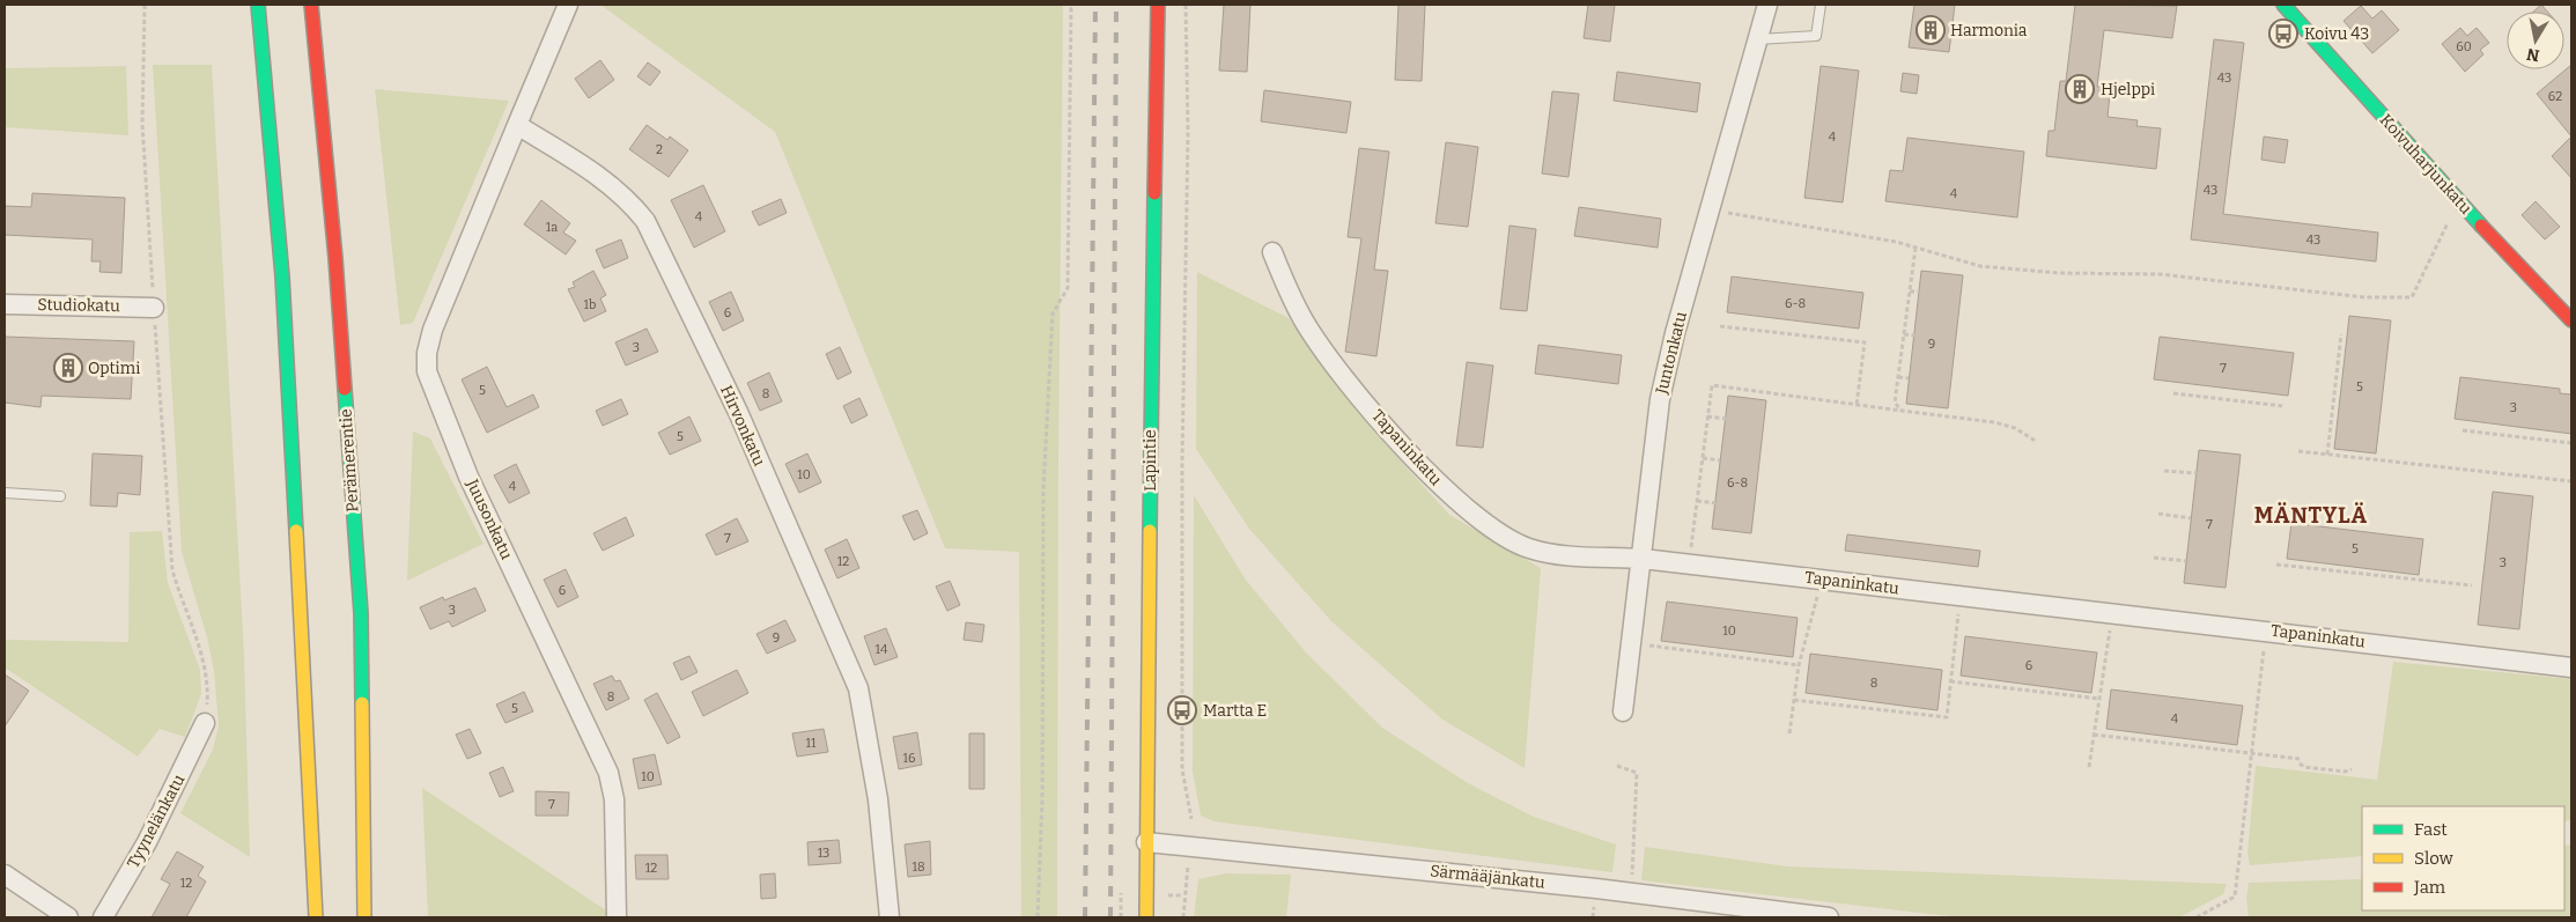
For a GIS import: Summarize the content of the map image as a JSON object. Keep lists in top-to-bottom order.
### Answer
{
  "streets": {
    "main road": ["Koivuharjunkatu", "Perämerentie", "Lapintie"],
    "street": [
      "Studiokatu",
      "Juntonkatu",
      "Hirvonkatu",
      "Tapaninkatu",
      "Juusonkatu",
      "Tyynelänkatu",
      "Särmääjänkatu"
    ]
  },
  "crossings": [
    ["Juntonkatu", "Tapaninkatu"],
    ["Hirvonkatu", "Juusonkatu"],
    ["Lapintie", "Särmääjänkatu"]
  ],
  "districts": ["MÄNTYLÄ"],
  "places": {
    "building": ["Harmonia", "Hjelppi", "Optimi"],
    "bus stop": ["Koivu 43", "Martta E"]
  },
  "house_numbers": [
    "60",
    "43",
    "62",
    "4",
    "2",
    "43",
    "4",
    "4",
    "1a",
    "43",
    "6-8",
    "1b",
    "6",
    "9",
    "3",
    "7",
    "5",
    "5",
    "8",
    "3",
    "5",
    "10",
    "6-8",
    "4",
    "7",
    "7",
    "5",
    "12",
    "3",
    "6",
    "3",
    "10",
    "9",
    "14",
    "6",
    "8",
    "8",
    "5",
    "4",
    "11",
    "16",
    "10",
    "7",
    "13",
    "18",
    "12",
    "12"
  ],
  "legend": ["Fast", "Slow", "Jam"],
  "north": "bottom"
}
